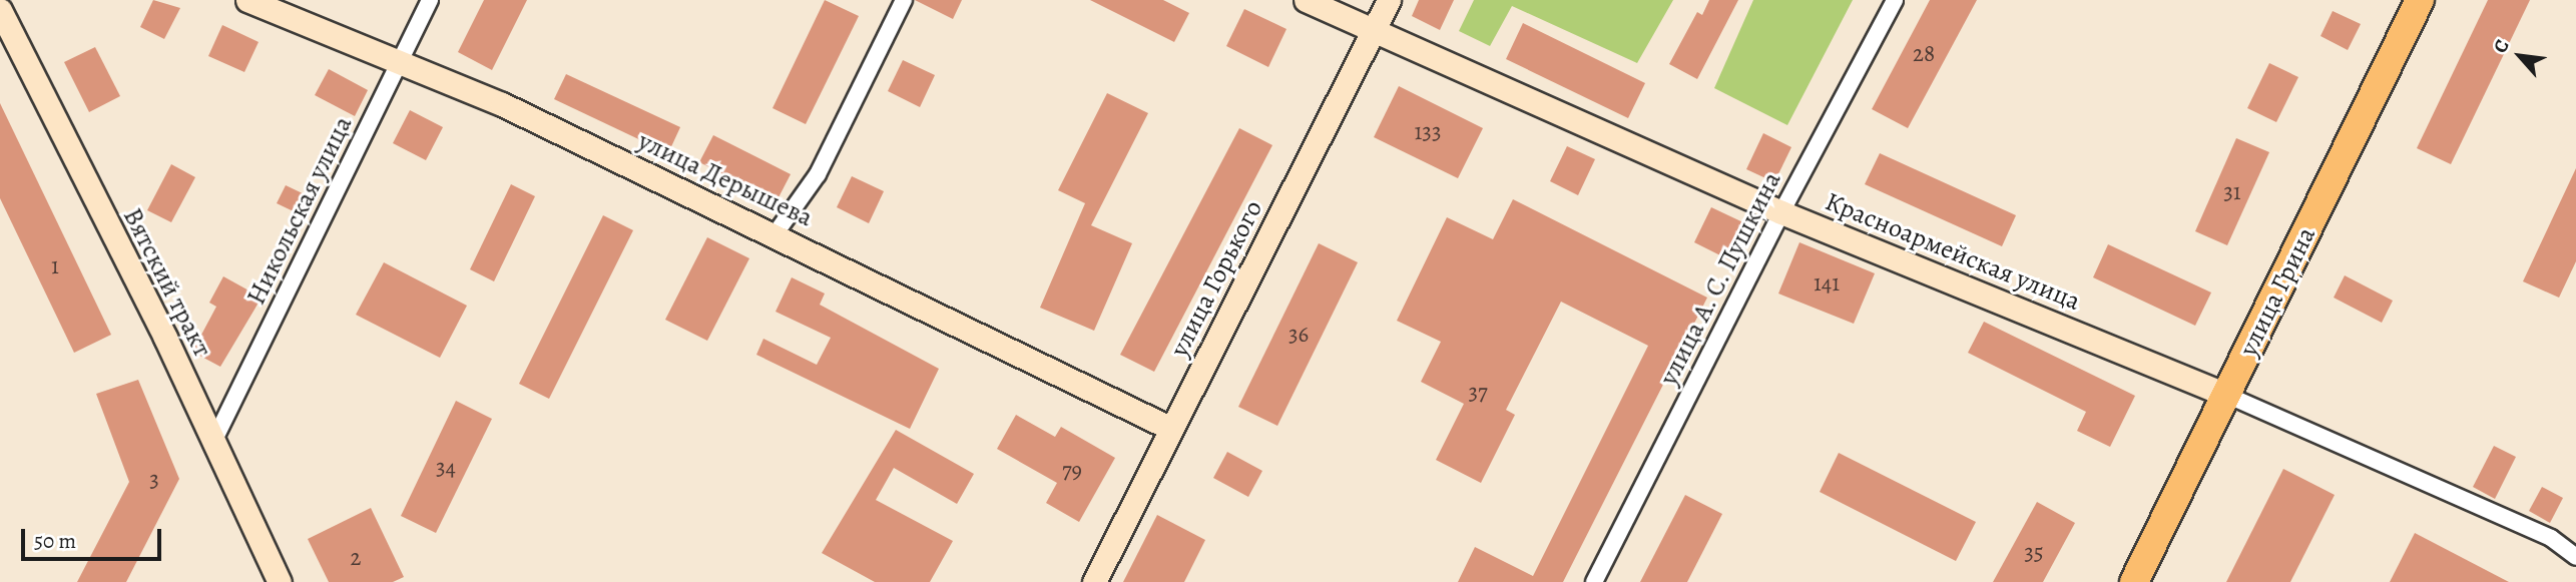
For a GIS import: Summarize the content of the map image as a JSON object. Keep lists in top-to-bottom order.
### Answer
{
  "streets": {
    "highway": ["улица Грина"],
    "street": [
      "улица Дерышева",
      "Никольская улица",
      "Красноармейская улица",
      "улица Горького",
      "улица А. С. Пушкина",
      "Вятский тракт"
    ]
  },
  "crossings": [
    ["улица Дерышева", "Никольская улица"],
    ["улица Дерышева", "улица Горького"],
    ["Никольская улица", "Вятский тракт"],
    ["Красноармейская улица", "улица Горького"],
    ["Красноармейская улица", "улица А. С. Пушкина"],
    ["Красноармейская улица", "улица Грина"]
  ],
  "house_numbers": [
    "28",
    "133",
    "31",
    "1",
    "141",
    "36",
    "37",
    "34",
    "79",
    "3",
    "35",
    "2"
  ],
  "scale_bar": "50 m",
  "north": "top left"
}
